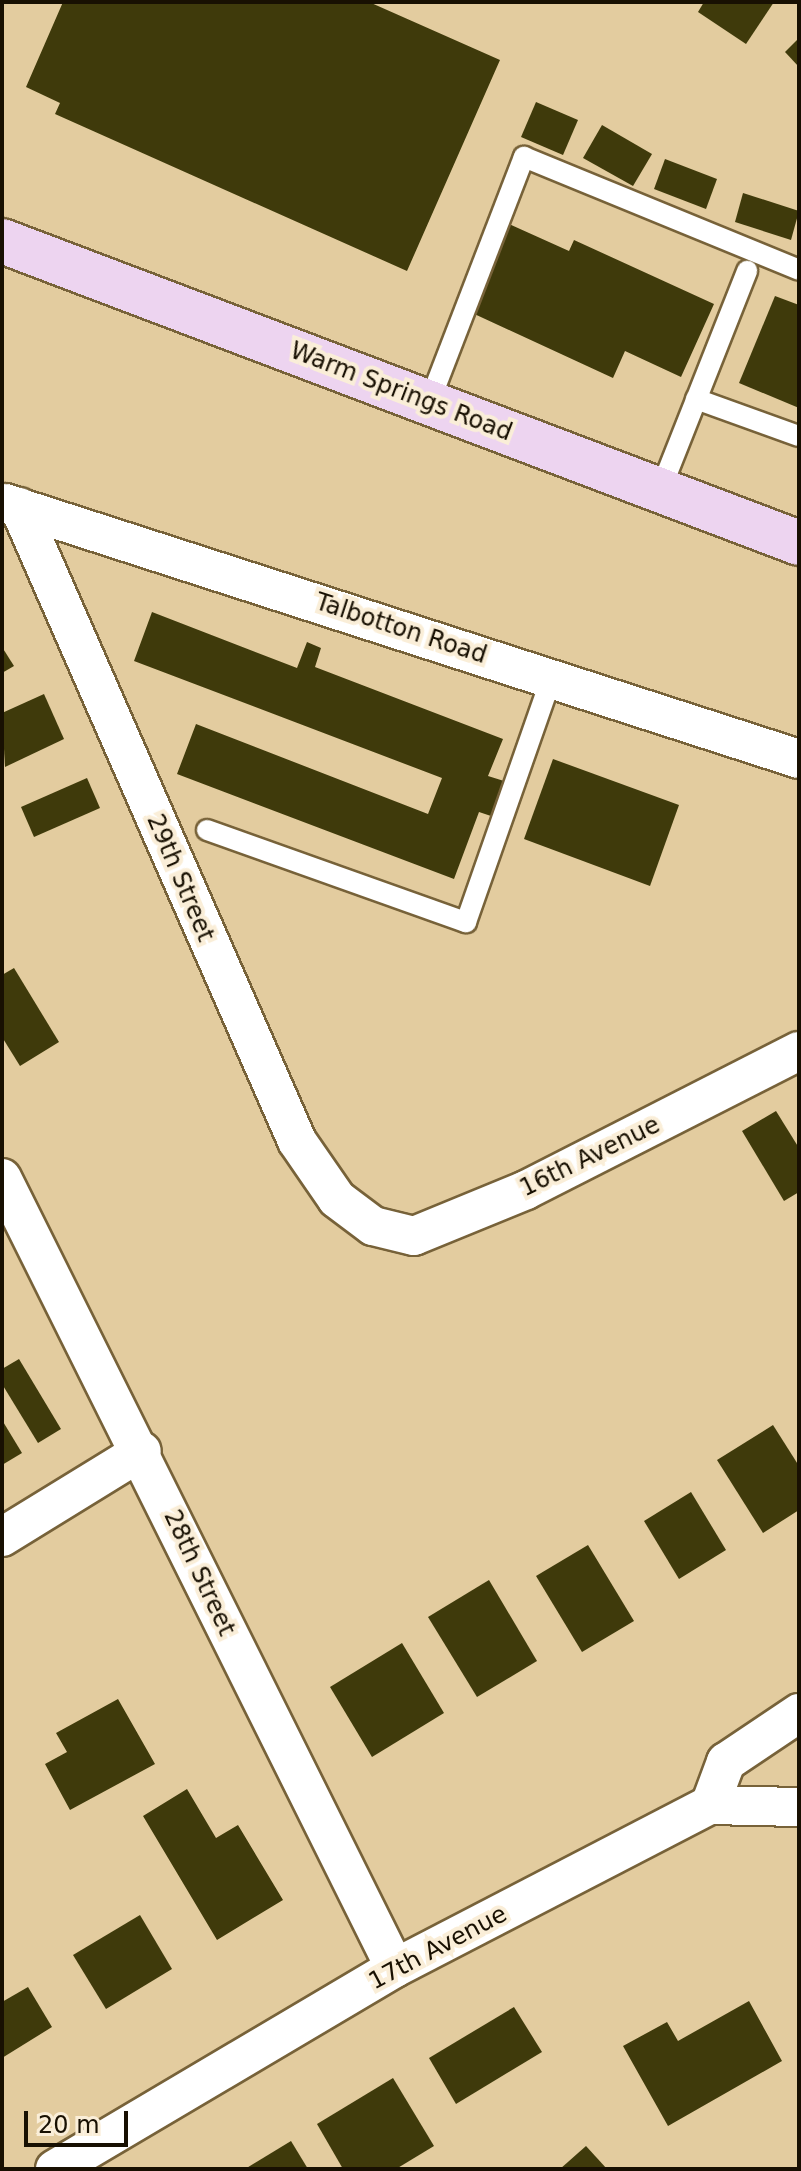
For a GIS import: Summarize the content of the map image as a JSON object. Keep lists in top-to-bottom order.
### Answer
{
  "streets": {
    "main road": ["Warm Springs Road"],
    "street": [
      "Talbotton Road",
      "29th Street",
      "16th Avenue",
      "28th Street",
      "17th Avenue"
    ]
  },
  "crossings": [
    ["Talbotton Road", "29th Street"],
    ["29th Street", "16th Avenue"],
    ["28th Street", "17th Avenue"]
  ],
  "scale_bar": "20 m"
}
